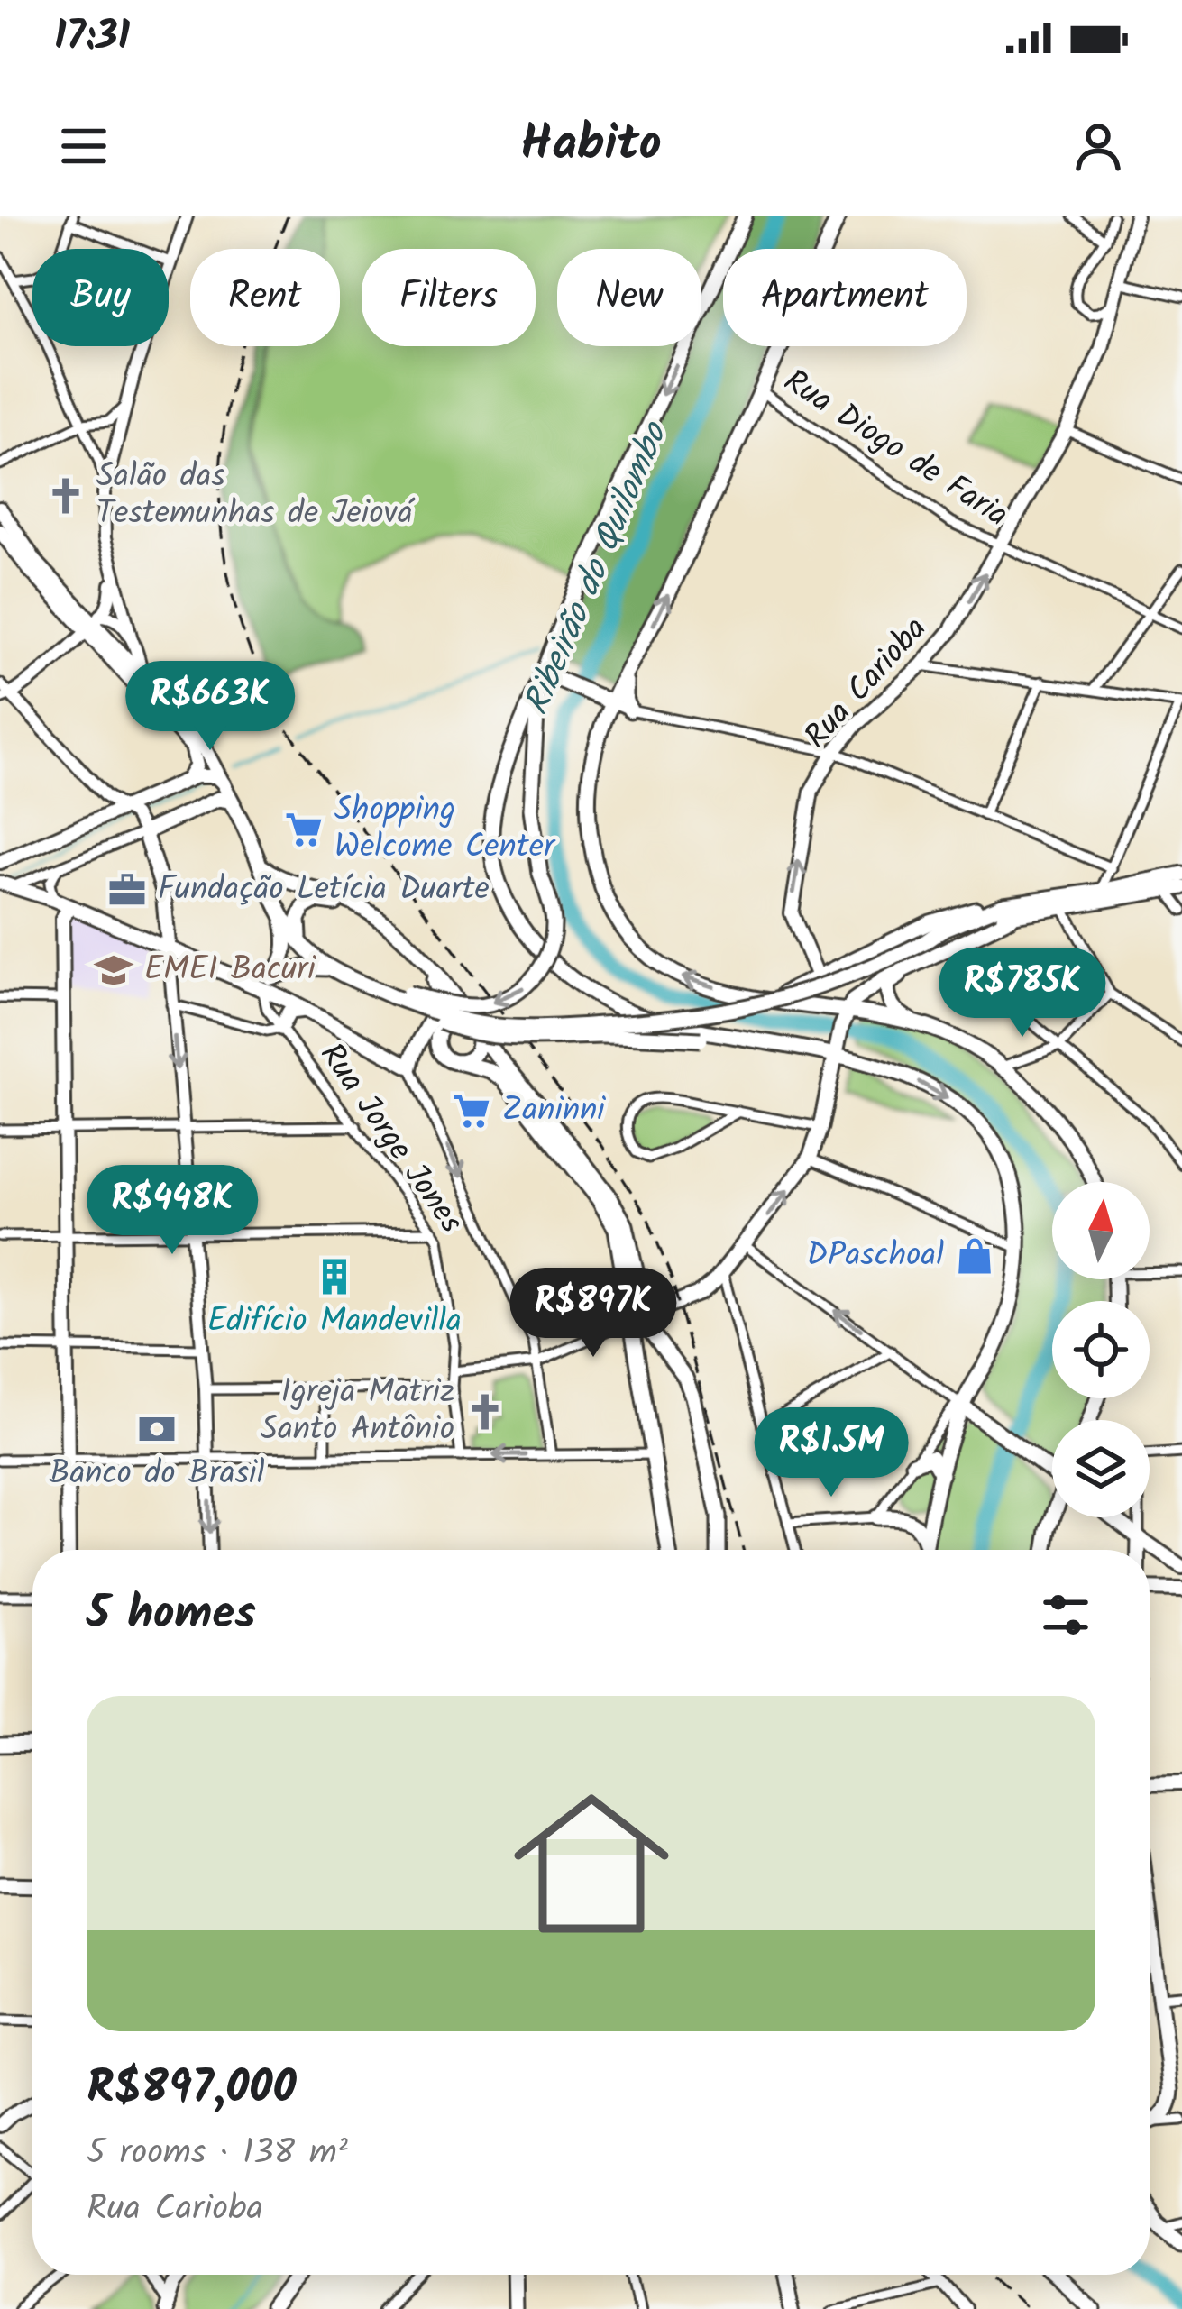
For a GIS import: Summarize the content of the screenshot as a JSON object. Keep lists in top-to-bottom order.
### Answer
{
  "streets": {
    "main road": ["Rua Carioba"],
    "street": ["Rua Diogo de Faria", "Rua Jorge Jones"]
  },
  "crossings": [
    ["Rua Diogo de Faria", "Rua Carioba"]
  ],
  "one_way": ["Rua Carioba"],
  "water": ["Ribeirão do Quilombo"],
  "places": {
    "church": ["Salão das Testemunhas de Jeiová", "Igreja Matriz Santo Antônio"],
    "supermarket": ["Shopping Welcome Center", "Zaninni"],
    "office": ["Fundação Letícia Duarte"],
    "school or university": ["EMEI Bacuri"],
    "shop": ["DPaschoal"],
    "building": ["Edifício Mandevilla"],
    "bank": ["Banco do Brasil"]
  },
  "north": "top",
  "page": {
    "status": "17:31",
    "header": "Habito",
    "chip": [
      "Buy",
      "Rent",
      "Filters",
      "New",
      "Apartment"
    ],
    "price": [
      "R$663K",
      "R$785K",
      "R$448K",
      "R$897K",
      "R$1.5M"
    ],
    "heading": "5 homes",
    "list": [
      {
        "name": "R$897,000",
        "note": "5 rooms · 138 m² · Rua Carioba"
      }
    ]
  }
}
